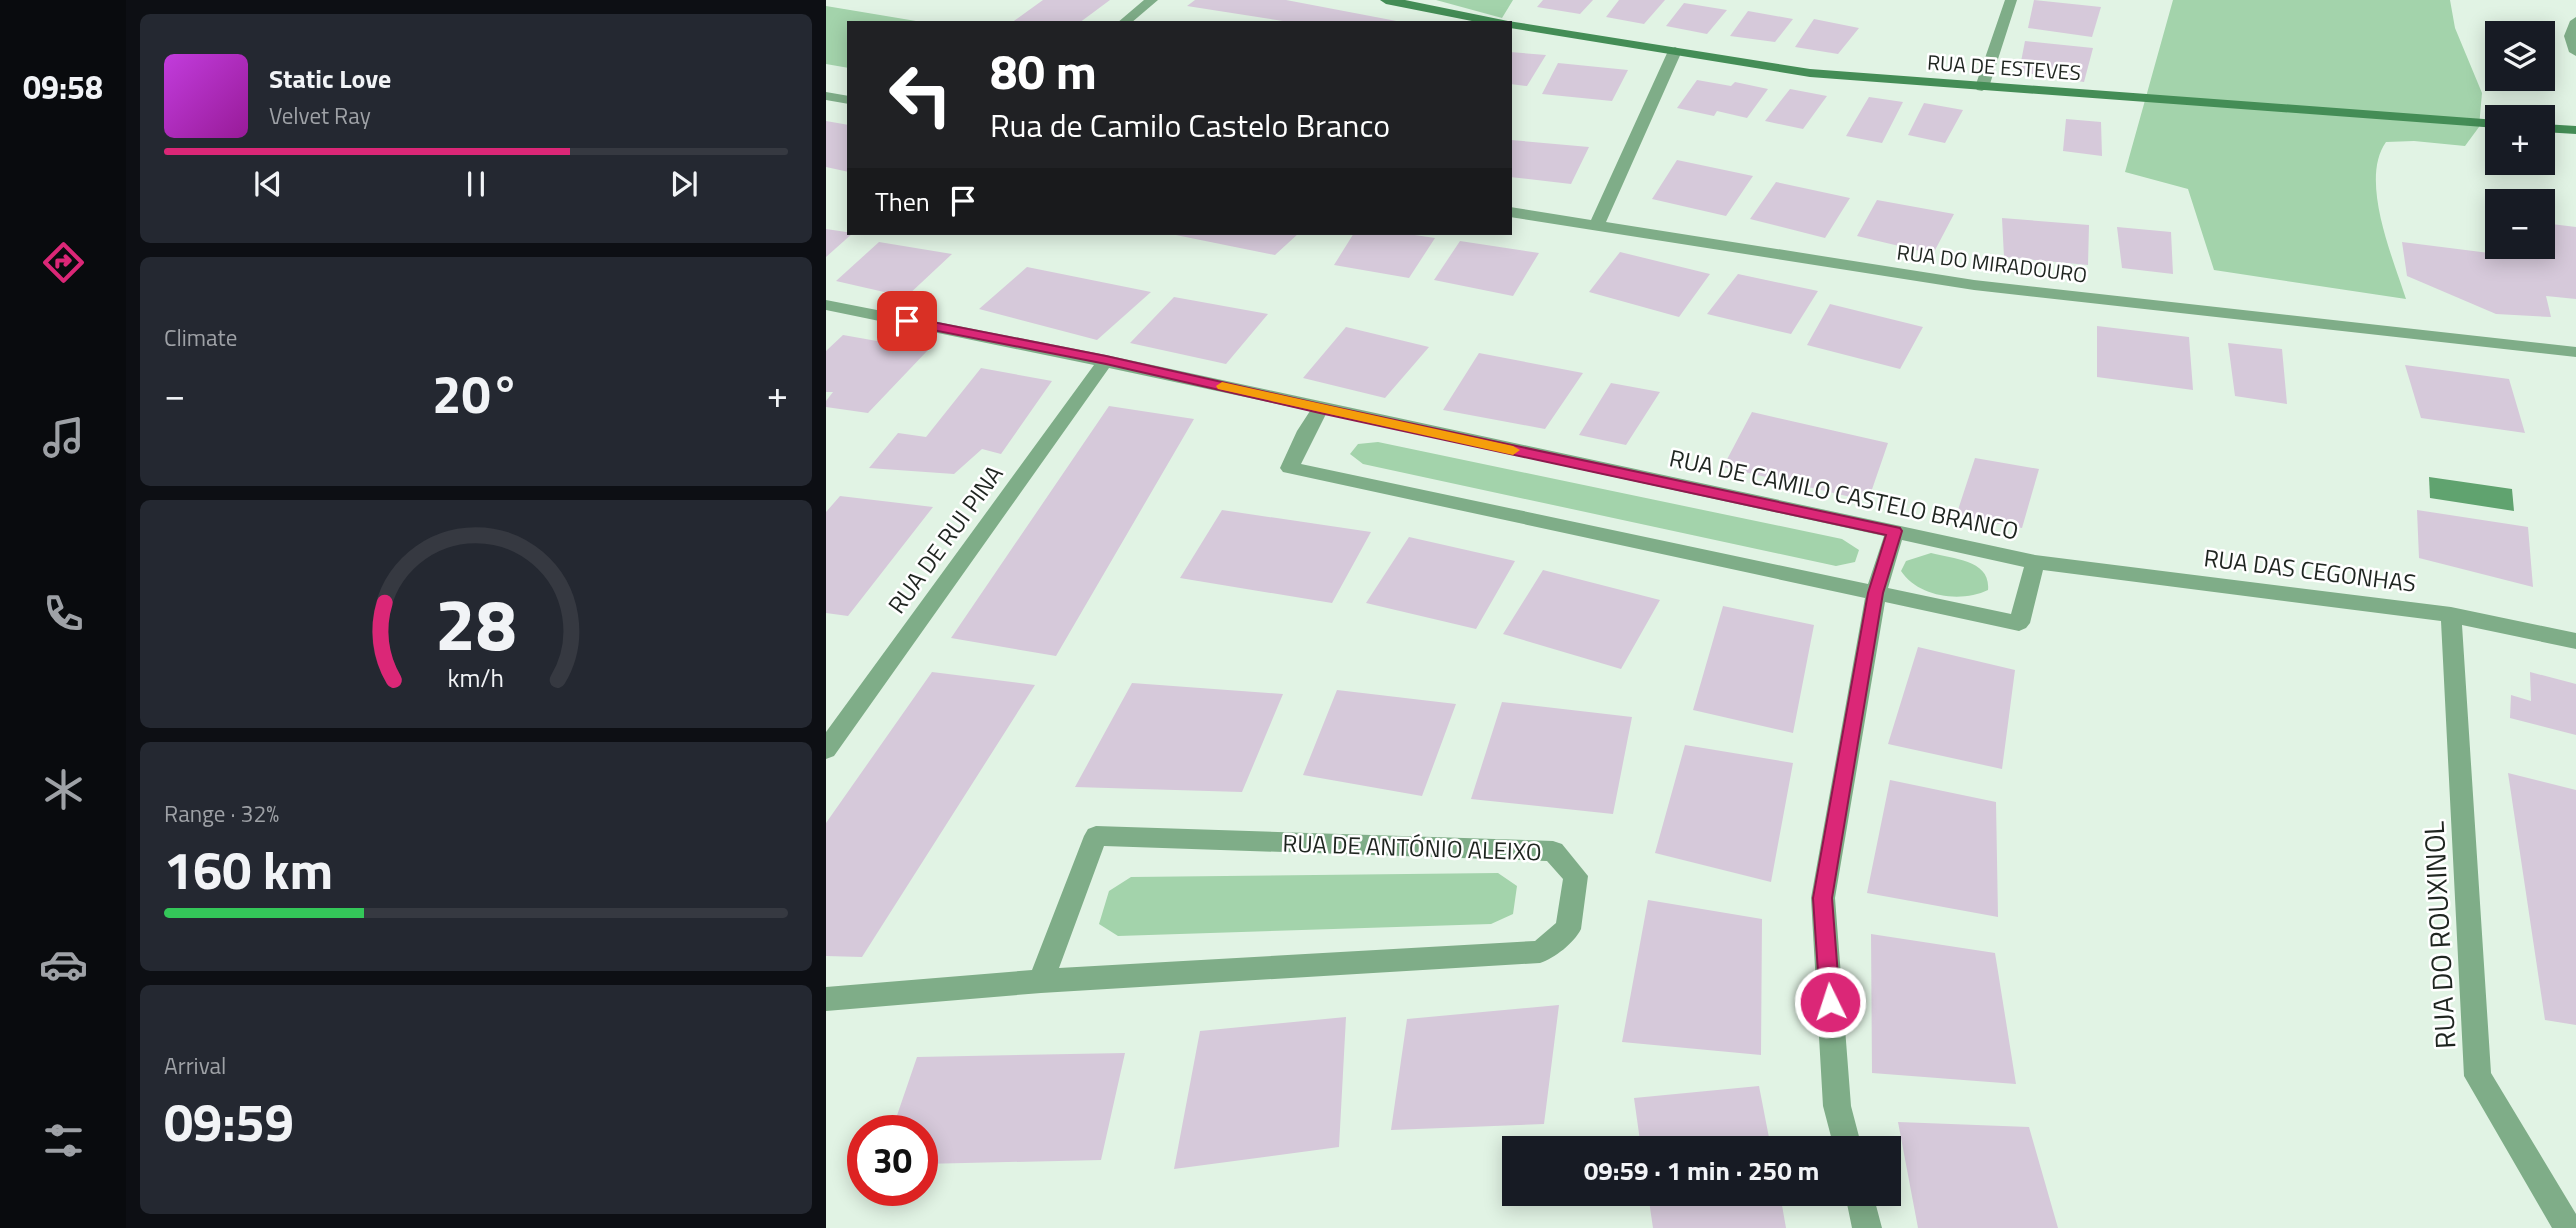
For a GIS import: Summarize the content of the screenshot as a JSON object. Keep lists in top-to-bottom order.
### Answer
{
  "streets": {
    "street": [
      "RUA DE ESTEVES",
      "RUA DO MIRADOURO",
      "RUA DE CAMILO CASTELO BRANCO",
      "RUA DE RUI PINA",
      "RUA DAS CEGONHAS",
      "RUA DE ANTÓNIO ALEIXO",
      "RUA DO ROUXINOL"
    ]
  },
  "crossings": [
    ["RUA DE CAMILO CASTELO BRANCO", "RUA DE RUI PINA"],
    ["RUA DE CAMILO CASTELO BRANCO", "RUA DAS CEGONHAS"],
    ["RUA DAS CEGONHAS", "RUA DO ROUXINOL"]
  ],
  "page": {
    "tabs": "09:58",
    "map_buttons": ["+", "−"],
    "turn": ["80 m", "Rua de Camilo Castelo Branco"],
    "song": ["Static Love", "Velvet Ray"],
    "then": "Then",
    "tile": [
      "Climate",
      ["Range · 32%", "160 km"],
      ["Arrival", "09:59"]
    ],
    "heat": ["−", "20°", "+"],
    "limit": "30",
    "trip": "09:59 · 1 min · 250 m",
    "gauge": ["28", "km/h"]
  }
}
